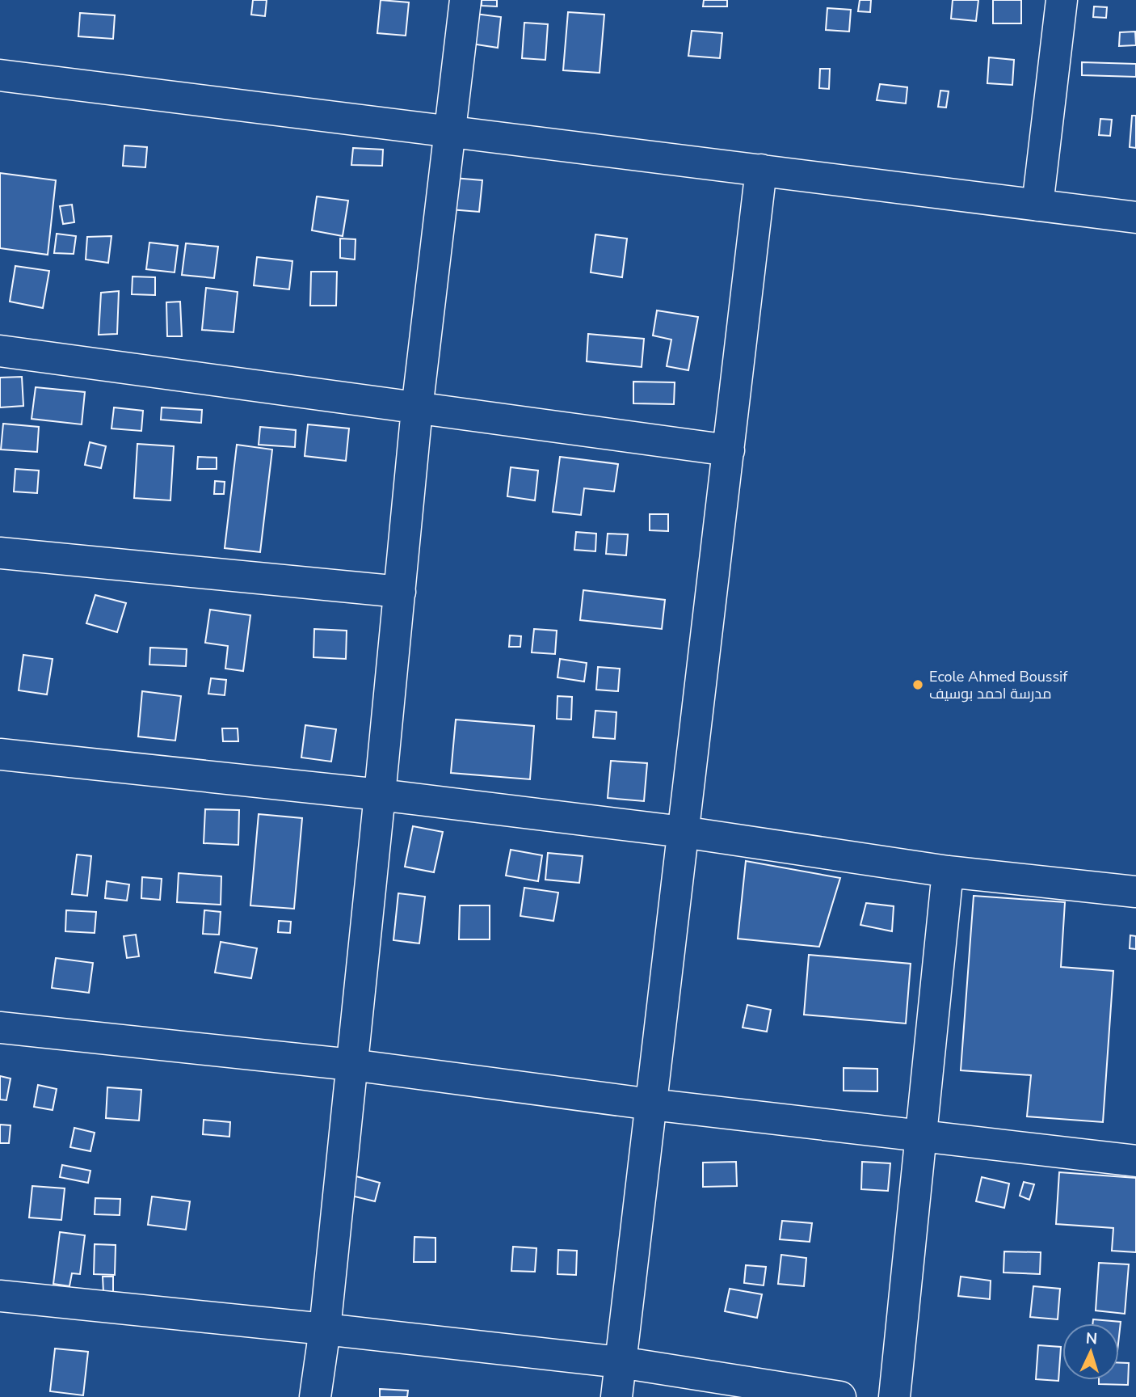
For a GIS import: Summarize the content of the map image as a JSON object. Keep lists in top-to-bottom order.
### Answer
{
  "places": ["Ecole Ahmed Boussif مدرسة احمد بوسيف"],
  "north": "top"
}
